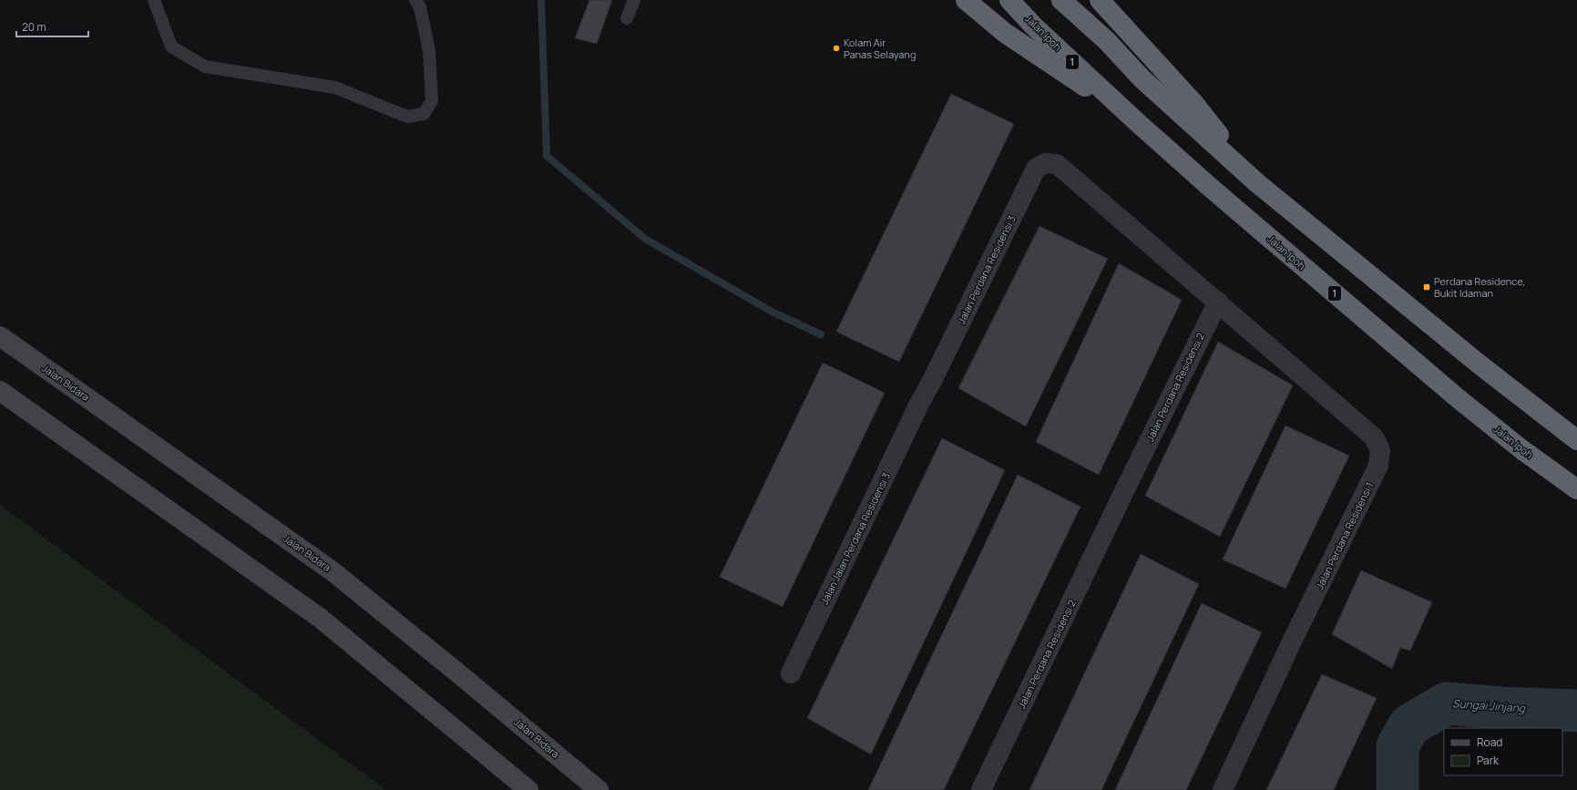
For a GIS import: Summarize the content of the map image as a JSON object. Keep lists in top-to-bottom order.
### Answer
{
  "streets": {
    "highway": ["Jalan Ipoh", "1"],
    "main road": ["Jalan Bidara"],
    "street": [
      "Jalan Perdana Residensi 3",
      "Jalan Perdana Residensi 2",
      "Jalan Perdana Residensi 1",
      "Jalan Jalan Perdana Residensi 3"
    ]
  },
  "crossings": [
    ["Jalan Perdana Residensi 3", "Jalan Perdana Residensi 2"],
    ["Jalan Perdana Residensi 3", "Jalan Perdana Residensi 1"],
    ["Jalan Perdana Residensi 3", "Jalan Jalan Perdana Residensi 3"],
    ["Jalan Perdana Residensi 2", "Jalan Perdana Residensi 1"]
  ],
  "water": ["Sungai Jinjang"],
  "places": {
    "other": ["Kolam Air Panas Selayang"],
    "transit": ["Perdana Residence, Bukit Idaman"]
  },
  "legend": ["Road", "Park"],
  "scale_bar": "20 m"
}
